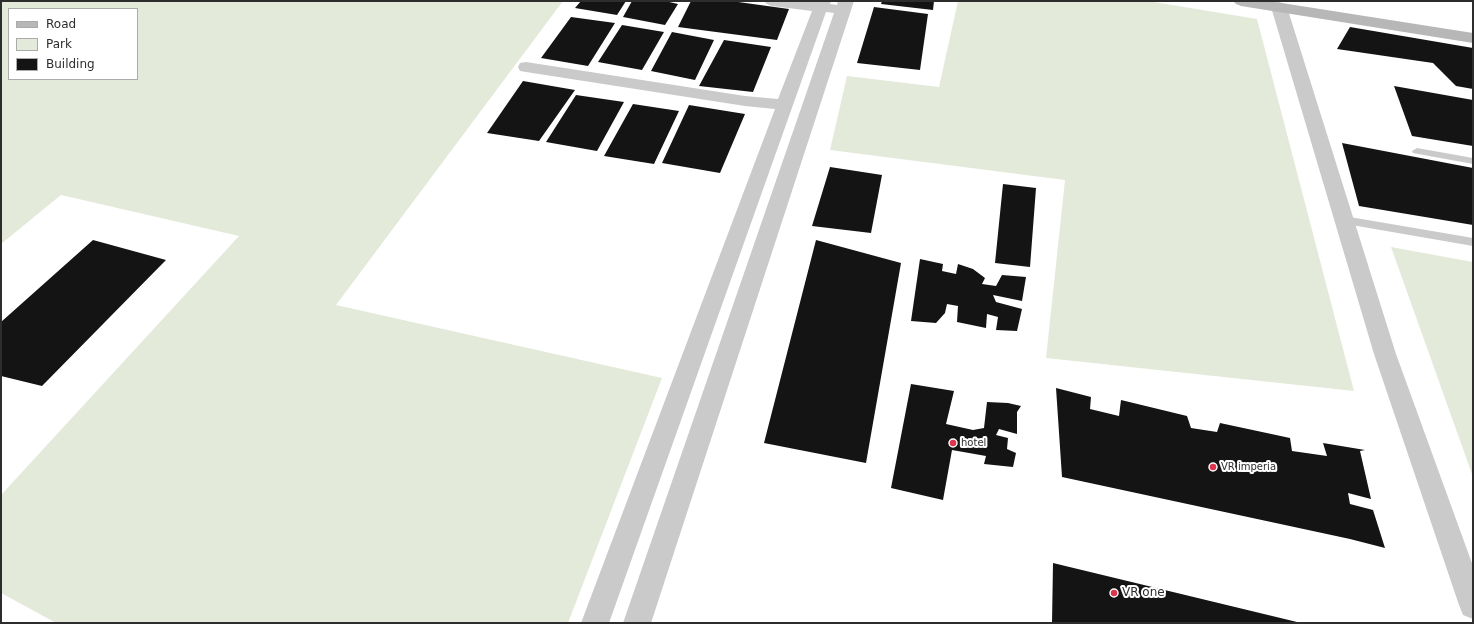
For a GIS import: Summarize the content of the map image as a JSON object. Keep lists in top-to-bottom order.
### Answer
{
  "places": ["hotel", "VR imperia", "VR one"],
  "legend": ["Road", "Park", "Building"]
}
